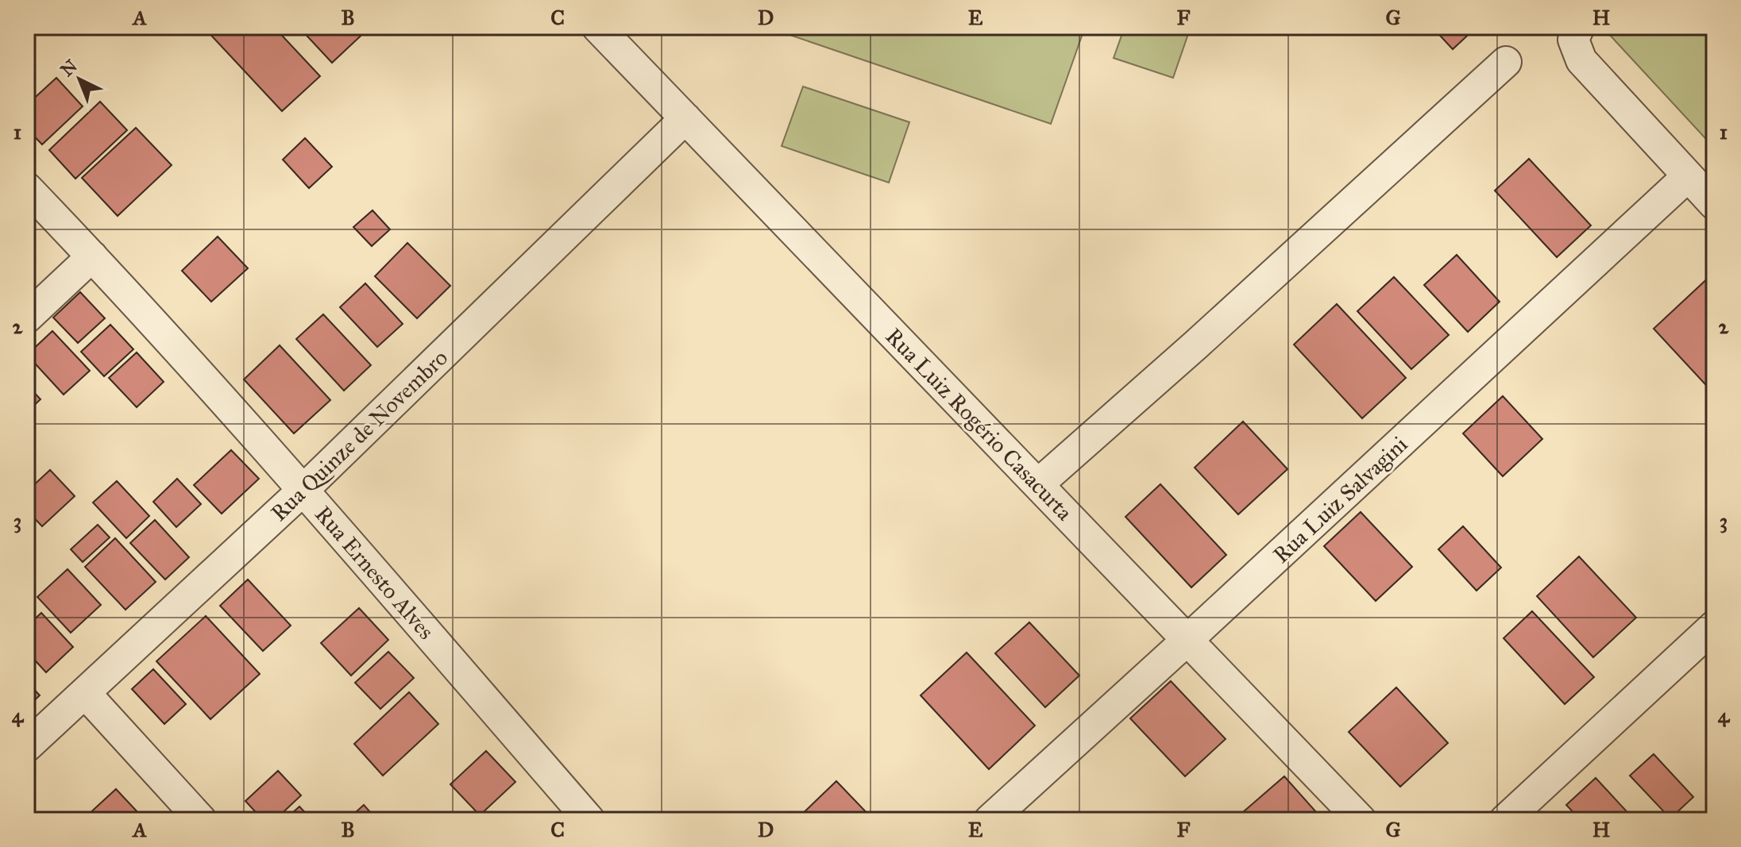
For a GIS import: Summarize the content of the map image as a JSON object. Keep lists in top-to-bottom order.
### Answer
{
  "streets": {
    "street": [
      "Rua Luiz Rogério Casacurta",
      "Rua Quinze de Novembro",
      "Rua Luiz Salvagini",
      "Rua Ernesto Alves"
    ]
  },
  "crossings": [
    ["Rua Luiz Rogério Casacurta", "Rua Quinze de Novembro"],
    ["Rua Luiz Rogério Casacurta", "Rua Luiz Salvagini"],
    ["Rua Quinze de Novembro", "Rua Ernesto Alves"]
  ],
  "north": "top left",
  "grid": {
    "columns": [
      "A",
      "B",
      "C",
      "D",
      "E",
      "F",
      "G",
      "H"
    ],
    "rows": [
      "1",
      "2",
      "3",
      "4"
    ]
  }
}
